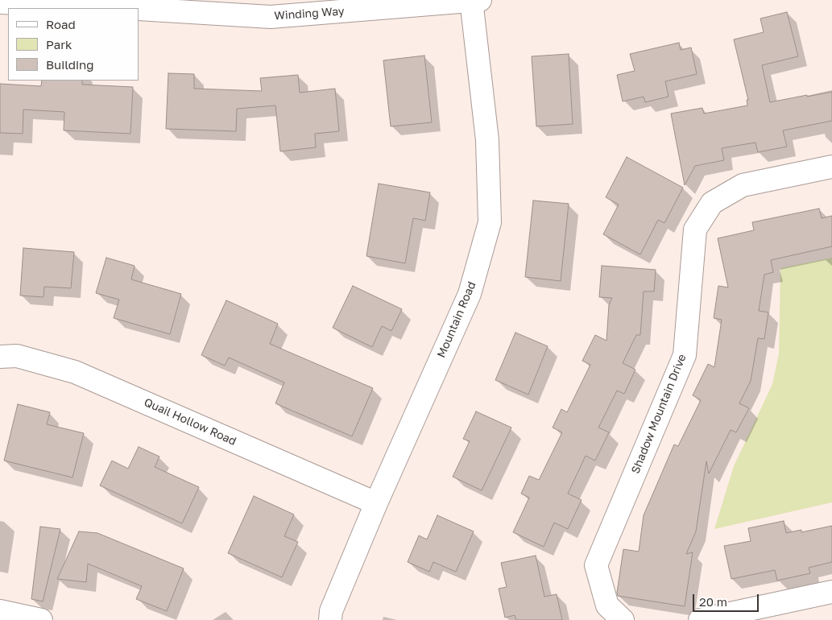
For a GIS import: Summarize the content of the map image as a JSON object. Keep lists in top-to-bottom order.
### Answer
{
  "streets": {
    "street": [
      "Winding Way",
      "Mountain Road",
      "Shadow Mountain Drive",
      "Quail Hollow Road"
    ]
  },
  "crossings": [
    ["Winding Way", "Mountain Road"],
    ["Mountain Road", "Quail Hollow Road"]
  ],
  "legend": ["Road", "Park", "Building"],
  "scale_bar": "20 m"
}
